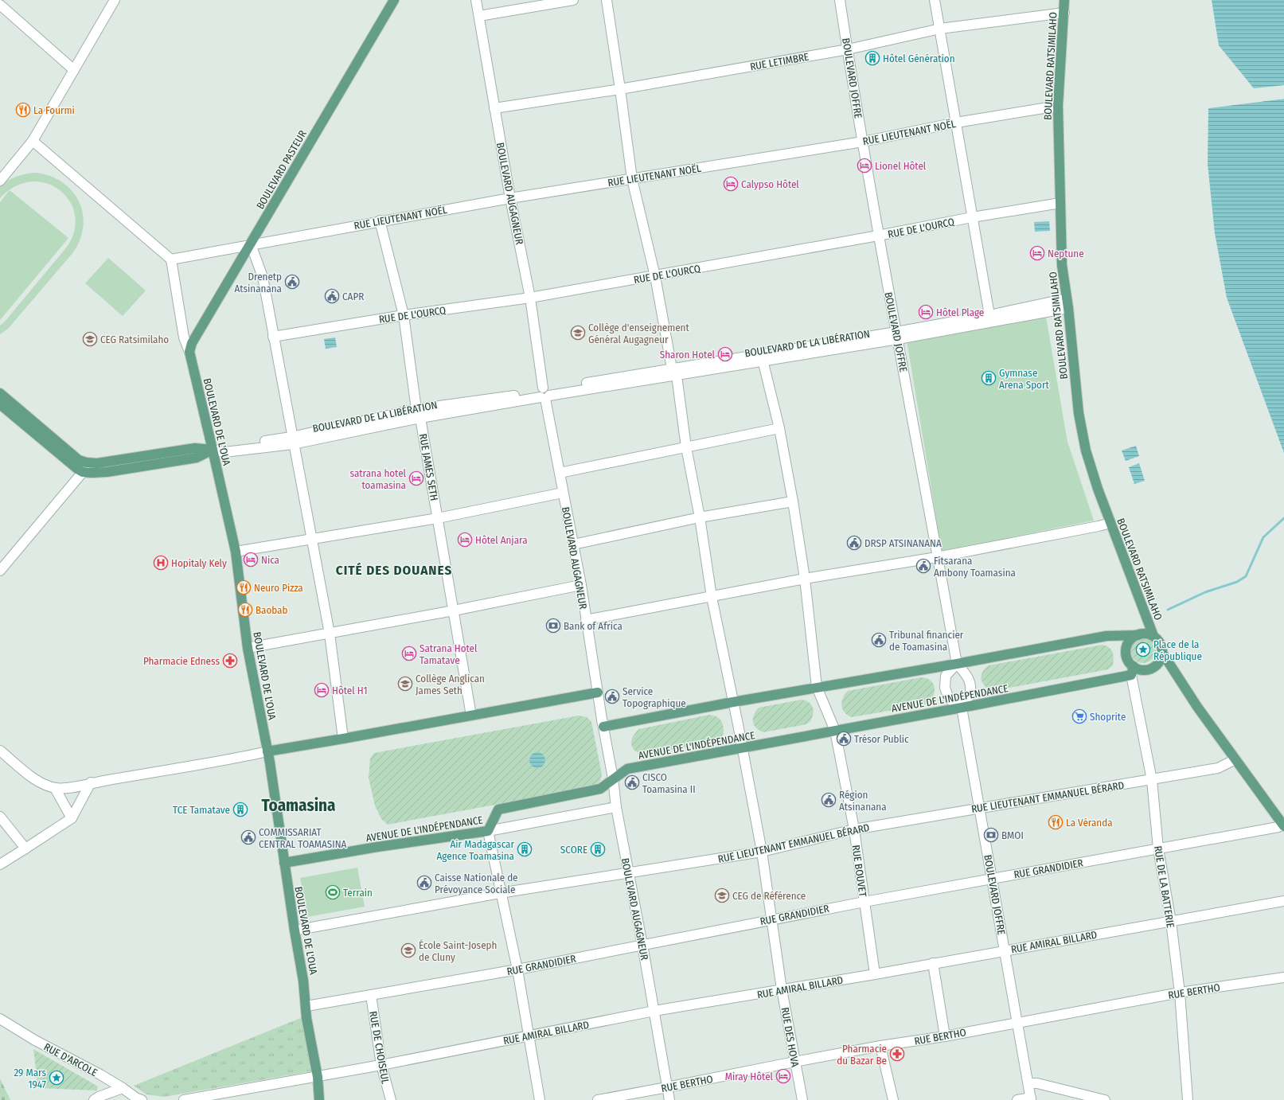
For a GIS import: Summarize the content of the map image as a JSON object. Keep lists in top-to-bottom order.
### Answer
{
  "streets": {
    "main road": [
      "BOULEVARD RATSIMILAHO",
      "BOULEVARD PASTEUR",
      "BOULEVARD DE LA LIBÉRATION",
      "BOULEVARD DE L'OUA",
      "AVENUE DE L'INDÉPENDANCE"
    ],
    "street": [
      "RUE LETIMBRE",
      "BOULEVARD JOFFRE",
      "RUE LIEUTENANT NOËL",
      "BOULEVARD AUGAGNEUR",
      "RUE DE L'OURCQ",
      "RUE JAMES SETH",
      "RUE LIEUTENANT EMMANUEL BÉRARD",
      "RUE GRANDIDIER",
      "RUE BOUVET",
      "RUE DE LA BATTERIE",
      "RUE AMIRAL BILLARD",
      "RUE BERTHO",
      "RUE DES HOVA",
      "RUE DE CHOISEUL",
      "RUE D'ARCOLE"
    ]
  },
  "crossings": [
    ["RUE LETIMBRE", "BOULEVARD RATSIMILAHO"],
    ["RUE LETIMBRE", "BOULEVARD JOFFRE"],
    ["RUE LETIMBRE", "BOULEVARD AUGAGNEUR"],
    ["RUE LETIMBRE", "RUE DES HOVA"],
    ["BOULEVARD RATSIMILAHO", "RUE LIEUTENANT NOËL"],
    ["BOULEVARD RATSIMILAHO", "RUE DE L'OURCQ"],
    ["BOULEVARD RATSIMILAHO", "BOULEVARD DE LA LIBÉRATION"],
    ["BOULEVARD RATSIMILAHO", "AVENUE DE L'INDÉPENDANCE"],
    ["BOULEVARD RATSIMILAHO", "RUE DE LA BATTERIE"],
    ["BOULEVARD JOFFRE", "RUE LIEUTENANT NOËL"],
    ["BOULEVARD JOFFRE", "RUE DE L'OURCQ"],
    ["BOULEVARD JOFFRE", "BOULEVARD DE LA LIBÉRATION"],
    ["BOULEVARD JOFFRE", "AVENUE DE L'INDÉPENDANCE"],
    ["BOULEVARD JOFFRE", "RUE LIEUTENANT EMMANUEL BÉRARD"],
    ["BOULEVARD JOFFRE", "RUE GRANDIDIER"],
    ["BOULEVARD JOFFRE", "RUE AMIRAL BILLARD"],
    ["BOULEVARD JOFFRE", "RUE BERTHO"],
    ["RUE LIEUTENANT NOËL", "BOULEVARD PASTEUR"],
    ["RUE LIEUTENANT NOËL", "BOULEVARD AUGAGNEUR"],
    ["RUE LIEUTENANT NOËL", "BOULEVARD DE L'OUA"],
    ["RUE LIEUTENANT NOËL", "RUE JAMES SETH"],
    ["RUE LIEUTENANT NOËL", "RUE DES HOVA"],
    ["BOULEVARD PASTEUR", "BOULEVARD DE L'OUA"],
    ["BOULEVARD AUGAGNEUR", "RUE DE L'OURCQ"],
    ["BOULEVARD AUGAGNEUR", "BOULEVARD DE LA LIBÉRATION"],
    ["BOULEVARD AUGAGNEUR", "AVENUE DE L'INDÉPENDANCE"],
    ["BOULEVARD AUGAGNEUR", "RUE LIEUTENANT EMMANUEL BÉRARD"],
    ["BOULEVARD AUGAGNEUR", "RUE GRANDIDIER"],
    ["BOULEVARD AUGAGNEUR", "RUE AMIRAL BILLARD"],
    ["BOULEVARD AUGAGNEUR", "RUE BERTHO"],
    ["RUE DE L'OURCQ", "RUE JAMES SETH"],
    ["RUE DE L'OURCQ", "RUE DES HOVA"],
    ["BOULEVARD DE LA LIBÉRATION", "BOULEVARD DE L'OUA"],
    ["BOULEVARD DE LA LIBÉRATION", "RUE JAMES SETH"],
    ["BOULEVARD DE LA LIBÉRATION", "RUE BOUVET"],
    ["BOULEVARD DE LA LIBÉRATION", "RUE DES HOVA"],
    ["BOULEVARD DE L'OUA", "AVENUE DE L'INDÉPENDANCE"],
    ["BOULEVARD DE L'OUA", "RUE LIEUTENANT EMMANUEL BÉRARD"],
    ["BOULEVARD DE L'OUA", "RUE GRANDIDIER"],
    ["BOULEVARD DE L'OUA", "RUE AMIRAL BILLARD"],
    ["AVENUE DE L'INDÉPENDANCE", "RUE BOUVET"],
    ["AVENUE DE L'INDÉPENDANCE", "RUE DE LA BATTERIE"],
    ["AVENUE DE L'INDÉPENDANCE", "RUE DES HOVA"],
    ["RUE LIEUTENANT EMMANUEL BÉRARD", "RUE BOUVET"],
    ["RUE LIEUTENANT EMMANUEL BÉRARD", "RUE DE LA BATTERIE"],
    ["RUE LIEUTENANT EMMANUEL BÉRARD", "RUE DES HOVA"],
    ["RUE GRANDIDIER", "RUE BOUVET"],
    ["RUE GRANDIDIER", "RUE DE LA BATTERIE"],
    ["RUE GRANDIDIER", "RUE DES HOVA"],
    ["RUE GRANDIDIER", "RUE DE CHOISEUL"],
    ["RUE BOUVET", "RUE AMIRAL BILLARD"],
    ["RUE DE LA BATTERIE", "RUE AMIRAL BILLARD"],
    ["RUE DE LA BATTERIE", "RUE BERTHO"],
    ["RUE AMIRAL BILLARD", "RUE DES HOVA"],
    ["RUE AMIRAL BILLARD", "RUE DE CHOISEUL"],
    ["RUE BERTHO", "RUE DES HOVA"]
  ],
  "districts": ["CITÉ DES DOUANES", "Toamasina"],
  "places": {
    "building": [
      "Hôtel Génération",
      "Gymnase Arena Sport",
      "TCE Tamatave",
      "Air Madagascar Agence Toamasina",
      "SCORE"
    ],
    "restaurant": [
      "La Fourmi",
      "Neuro Pizza",
      "Baobab",
      "La Véranda"
    ],
    "hotel": [
      "Lionel Hôtel",
      "Calypso Hôtel",
      "Neptune",
      "Hôtel Plage",
      "Sharon Hotel",
      "satrana hotel toamasina",
      "Hôtel Anjara",
      "Nica",
      "Satrana Hotel Tamatave",
      "Hôtel H1",
      "Miray Hôtel"
    ],
    "public building": [
      "Drenetp Atsinanana",
      "CAPR",
      "DRSP ATSINANANA",
      "Fitsarana Ambony Toamasina",
      "Tribunal financier de Toamasina",
      "Service Topographique",
      "Trésor Public",
      "CISCO Toamasina II",
      "Région Atsinanana",
      "COMMISSARIAT CENTRAL TOAMASINA",
      "Caisse Nationale de Prévoyance Sociale"
    ],
    "school or university": [
      "Collège d'enseignement Général Augagneur",
      "CEG Ratsimilaho",
      "Collège Anglican James Seth",
      "CEG de Référence",
      "École Saint-Joseph de Cluny"
    ],
    "hospital": ["Hopitaly Kely"],
    "bank": ["Bank of Africa", "BMOI"],
    "place": ["Place de la République", "29 Mars 1947"],
    "pharmacy": ["Pharmacie Edness", "Pharmacie du Bazar Be"],
    "supermarket": ["Shoprite"],
    "sports": ["Terrain"]
  }
}
